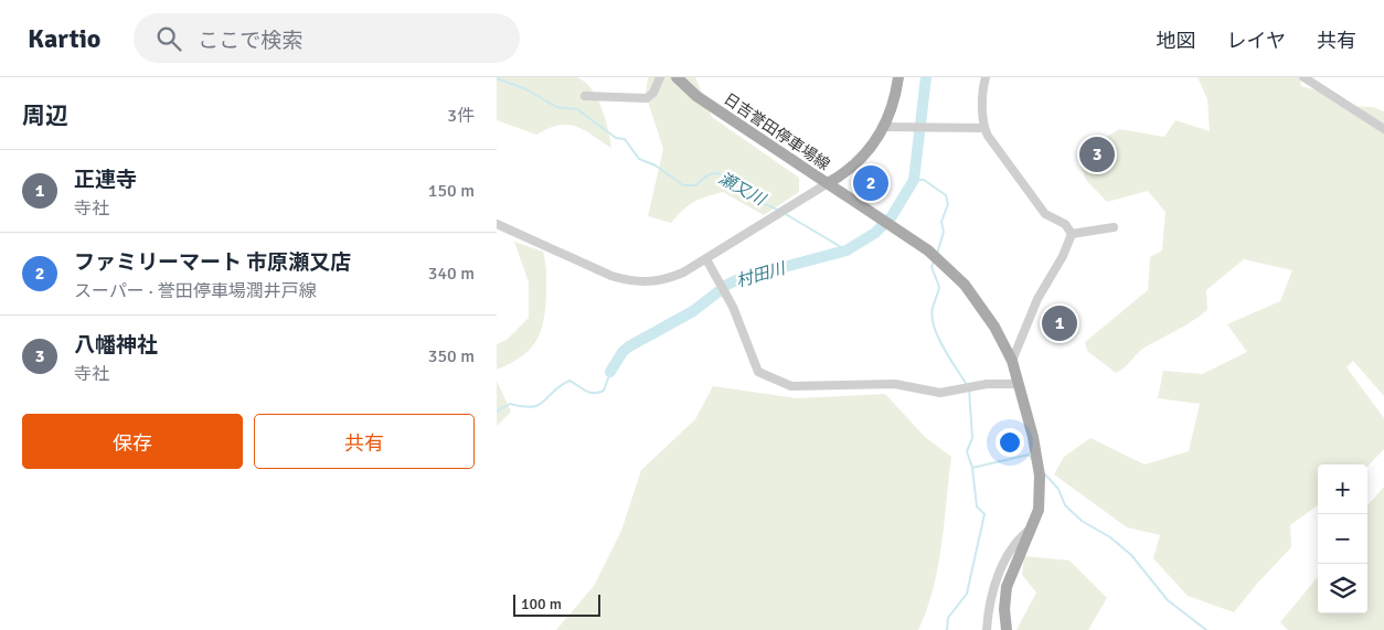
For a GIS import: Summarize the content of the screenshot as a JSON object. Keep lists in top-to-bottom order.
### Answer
{
  "streets": {
    "main road": ["日吉誉田停車場線"]
  },
  "water": ["瀬又川", "村田川"],
  "scale_bar": "100 m",
  "page": {
    "header": "Kartio",
    "search": "ここで検索",
    "nav": ["地図", "レイヤ", "共有"],
    "heading": ["周辺", "3件"],
    "pins": ["3", "2", "1"],
    "list": [
      {
        "mark": "1",
        "name": "正連寺",
        "note": "寺社",
        "value": "150 m"
      },
      {
        "mark": "2",
        "name": "ファミリーマート 市原瀬又店",
        "note": "スーパー · 誉田停車場潤井戸線",
        "value": "340 m"
      },
      {
        "mark": "3",
        "name": "八幡神社",
        "note": "寺社",
        "value": "350 m"
      }
    ],
    "buttons": ["保存", "共有"],
    "map_buttons": ["+", "−"],
    "scale": "100 m"
  }
}
